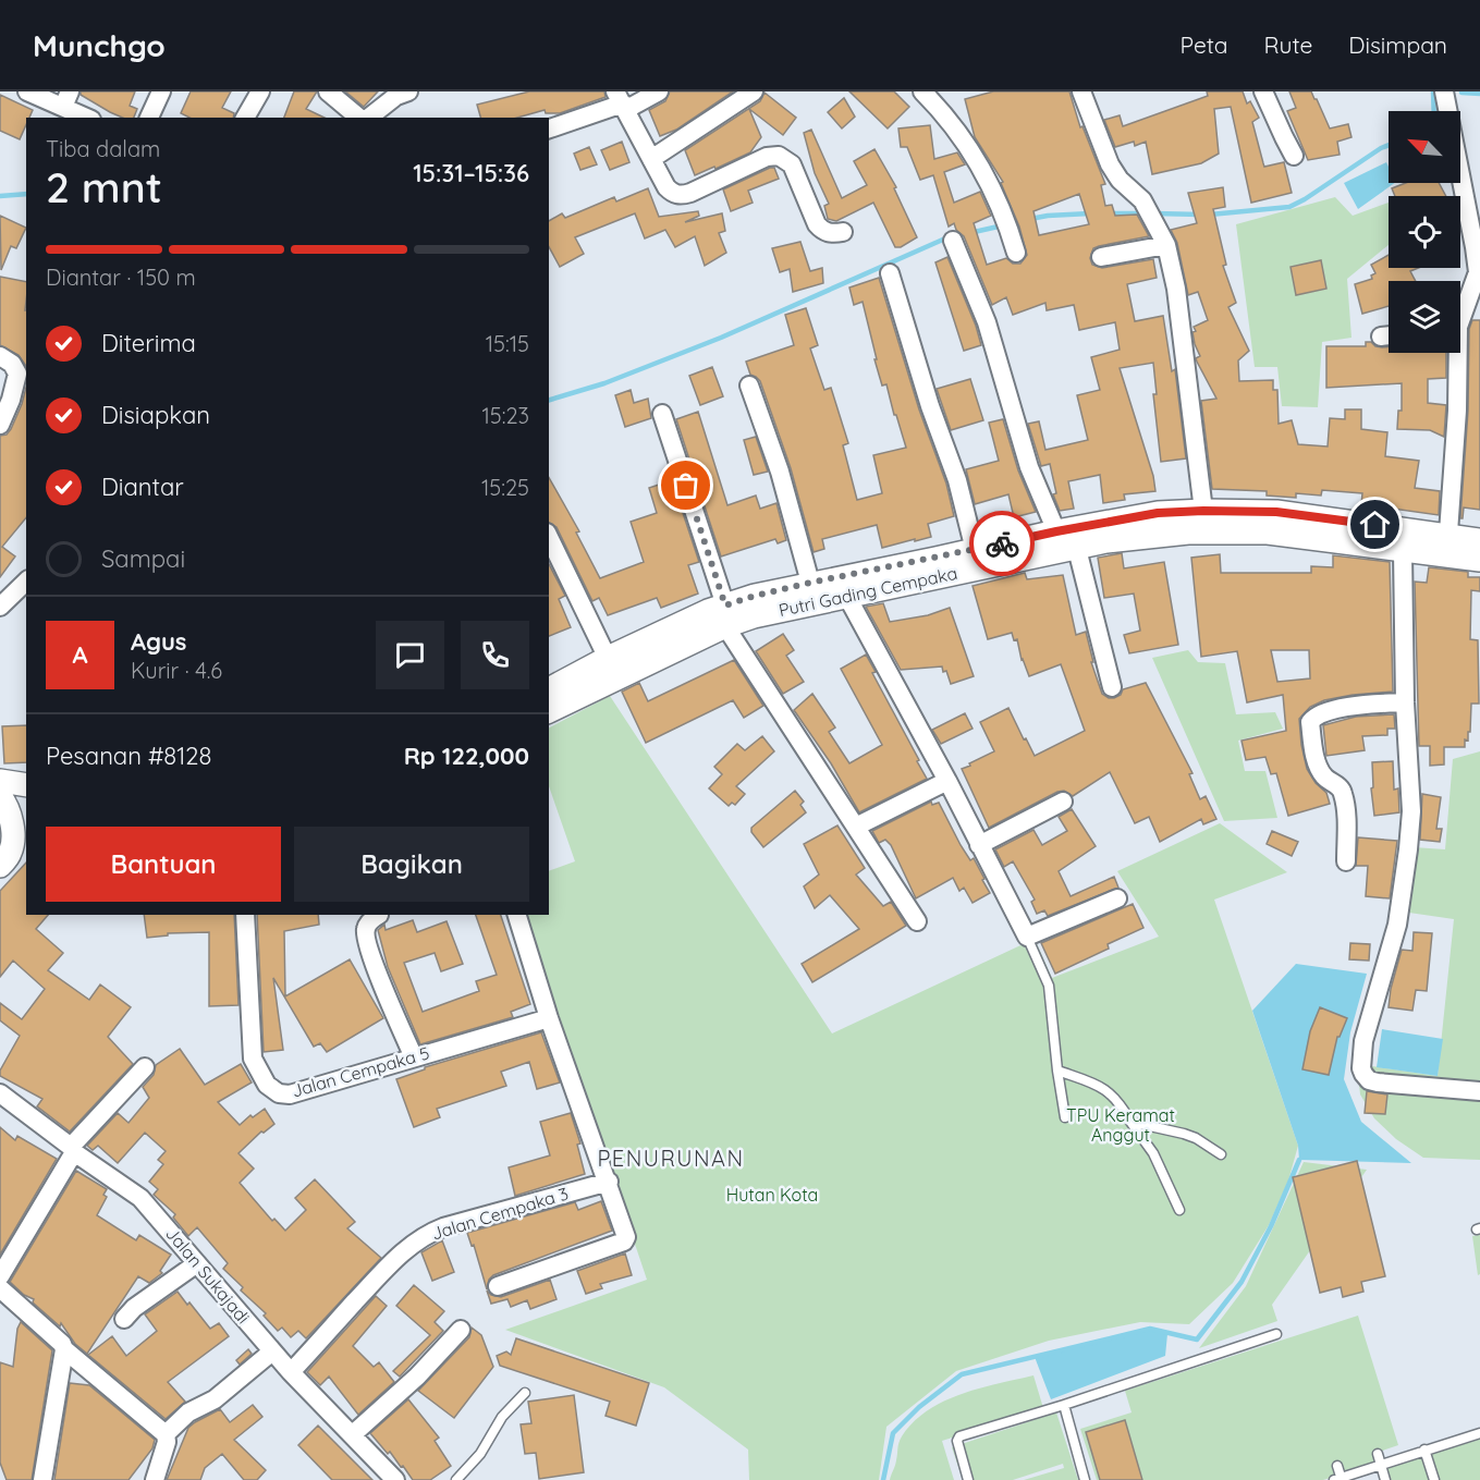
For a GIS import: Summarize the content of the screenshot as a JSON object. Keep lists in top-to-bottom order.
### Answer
{
  "streets": {
    "street": [
      "Putri Gading Cempaka",
      "Jalan Cempaka 5",
      "Jalan Cempaka 3",
      "Jalan Sukajadi"
    ]
  },
  "crossings": [
    ["Jalan Cempaka 3", "Jalan Sukajadi"]
  ],
  "districts": ["PENURUNAN"],
  "parks": ["TPU Keramat Anggut", "Hutan Kota"],
  "north": "top left",
  "page": {
    "header": "Munchgo",
    "nav": ["Peta", "Rute", "Disimpan"],
    "heading": ["2 mnt", "Tiba dalam", "15:31–15:36"],
    "panel": [
      "Agus",
      "Kurir · 4.6",
      "Pesanan #8128",
      "Rp 122,000"
    ],
    "bar": "Diantar · 150 m",
    "list": [
      ["Diterima", "15:15"],
      ["Disiapkan", "15:23"],
      ["Diantar", "15:25"],
      "Sampai"
    ],
    "round": "A",
    "buttons": ["Bantuan", "Bagikan"]
  }
}
